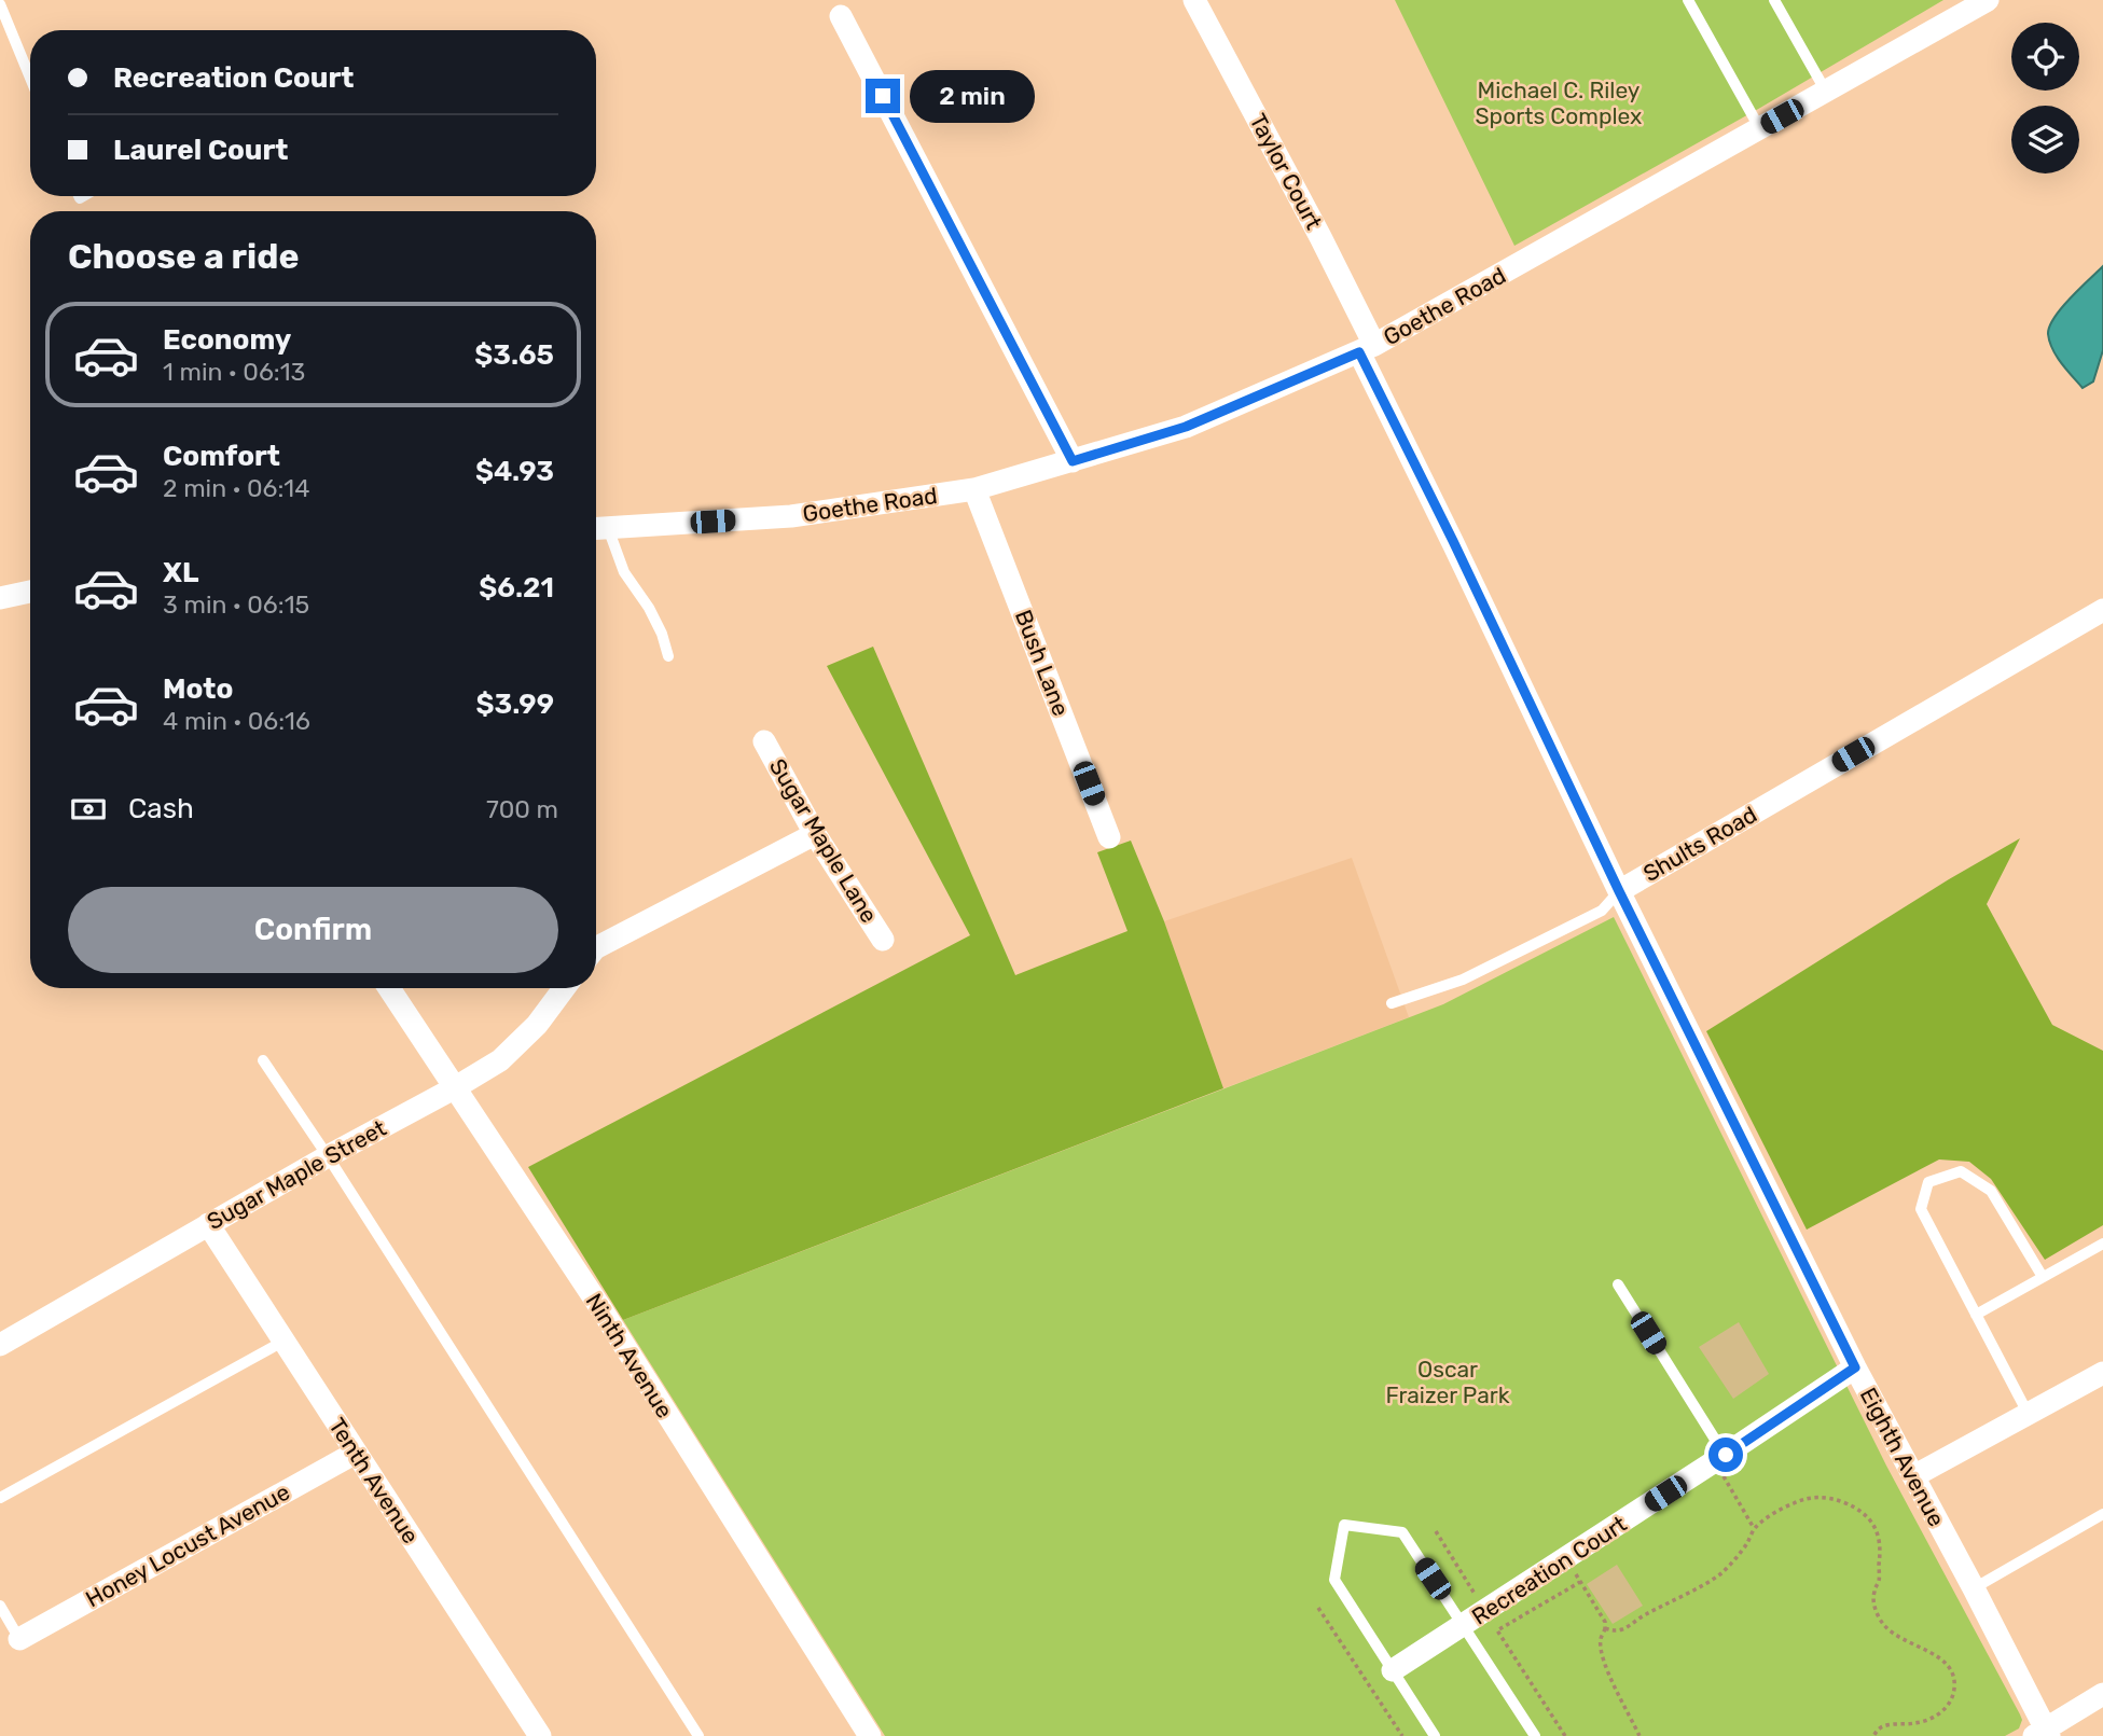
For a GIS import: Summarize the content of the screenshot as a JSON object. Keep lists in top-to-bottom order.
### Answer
{
  "streets": {
    "street": [
      "Taylor Court",
      "Goethe Road",
      "Bush Lane",
      "Sugar Maple Lane",
      "Shults Road",
      "Sugar Maple Street",
      "Ninth Avenue",
      "Eighth Avenue",
      "Tenth Avenue",
      "Honey Locust Avenue",
      "Recreation Court"
    ]
  },
  "crossings": [
    ["Taylor Court", "Goethe Road"],
    ["Taylor Court", "Shults Road"],
    ["Goethe Road", "Bush Lane"],
    ["Goethe Road", "Shults Road"],
    ["Shults Road", "Eighth Avenue"],
    ["Sugar Maple Street", "Ninth Avenue"],
    ["Sugar Maple Street", "Tenth Avenue"],
    ["Eighth Avenue", "Recreation Court"],
    ["Tenth Avenue", "Honey Locust Avenue"]
  ],
  "parks": ["Michael C. Riley Sports Complex", "Oscar Fraizer Park"],
  "page": {
    "banner": ["Recreation Court", "Laurel Court"],
    "bubble": "2 min",
    "heading": "Choose a ride",
    "list": [
      {
        "name": "Economy",
        "note": "1 min · 06:13",
        "value": "$3.65"
      },
      {
        "name": "Comfort",
        "note": "2 min · 06:14",
        "value": "$4.93"
      },
      {
        "name": "XL",
        "note": "3 min · 06:15",
        "value": "$6.21"
      },
      {
        "name": "Moto",
        "note": "4 min · 06:16",
        "value": "$3.99"
      }
    ],
    "pay": ["Cash", "700 m"],
    "buttons": "Confirm"
  }
}
